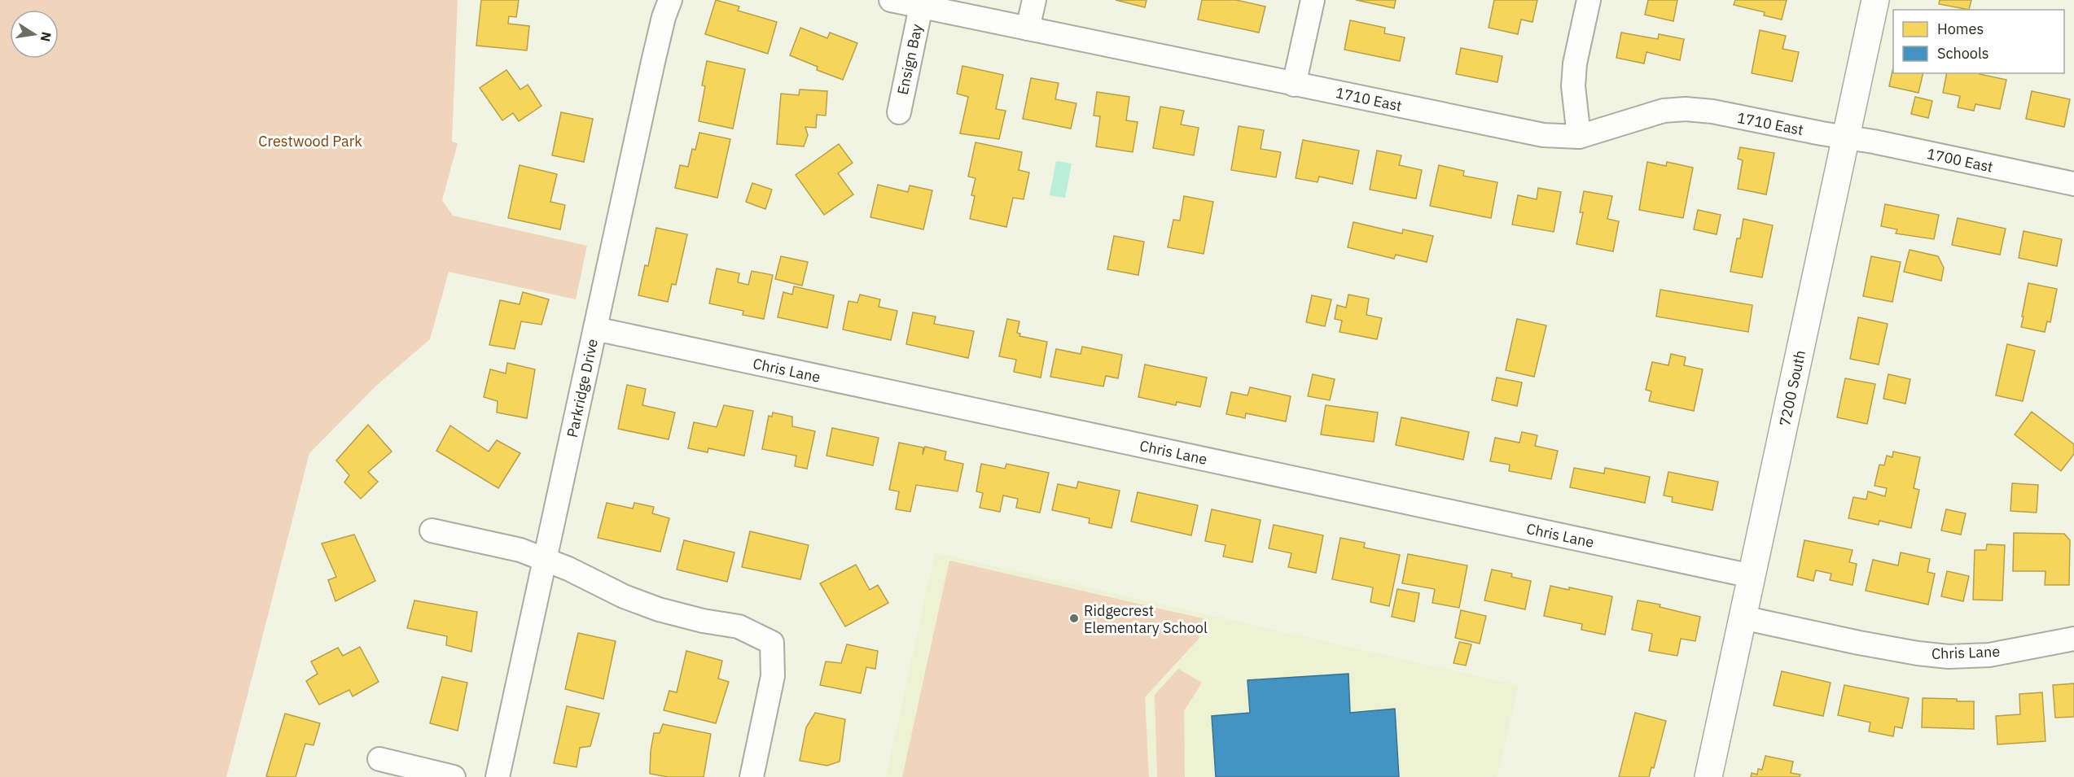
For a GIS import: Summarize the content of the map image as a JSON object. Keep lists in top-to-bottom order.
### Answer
{
  "streets": {
    "street": [
      "Ensign Bay",
      "1710 East",
      "1700 East",
      "Chris Lane",
      "Parkridge Drive",
      "7200 South"
    ]
  },
  "crossings": [
    ["Ensign Bay", "1710 East"],
    ["1710 East", "1700 East"],
    ["1710 East", "7200 South"],
    ["1700 East", "7200 South"],
    ["Chris Lane", "Parkridge Drive"],
    ["Chris Lane", "7200 South"]
  ],
  "parks": ["Crestwood Park"],
  "places": ["Ridgecrest Elementary School"],
  "legend": ["Homes", "Schools"],
  "north": "right"
}
